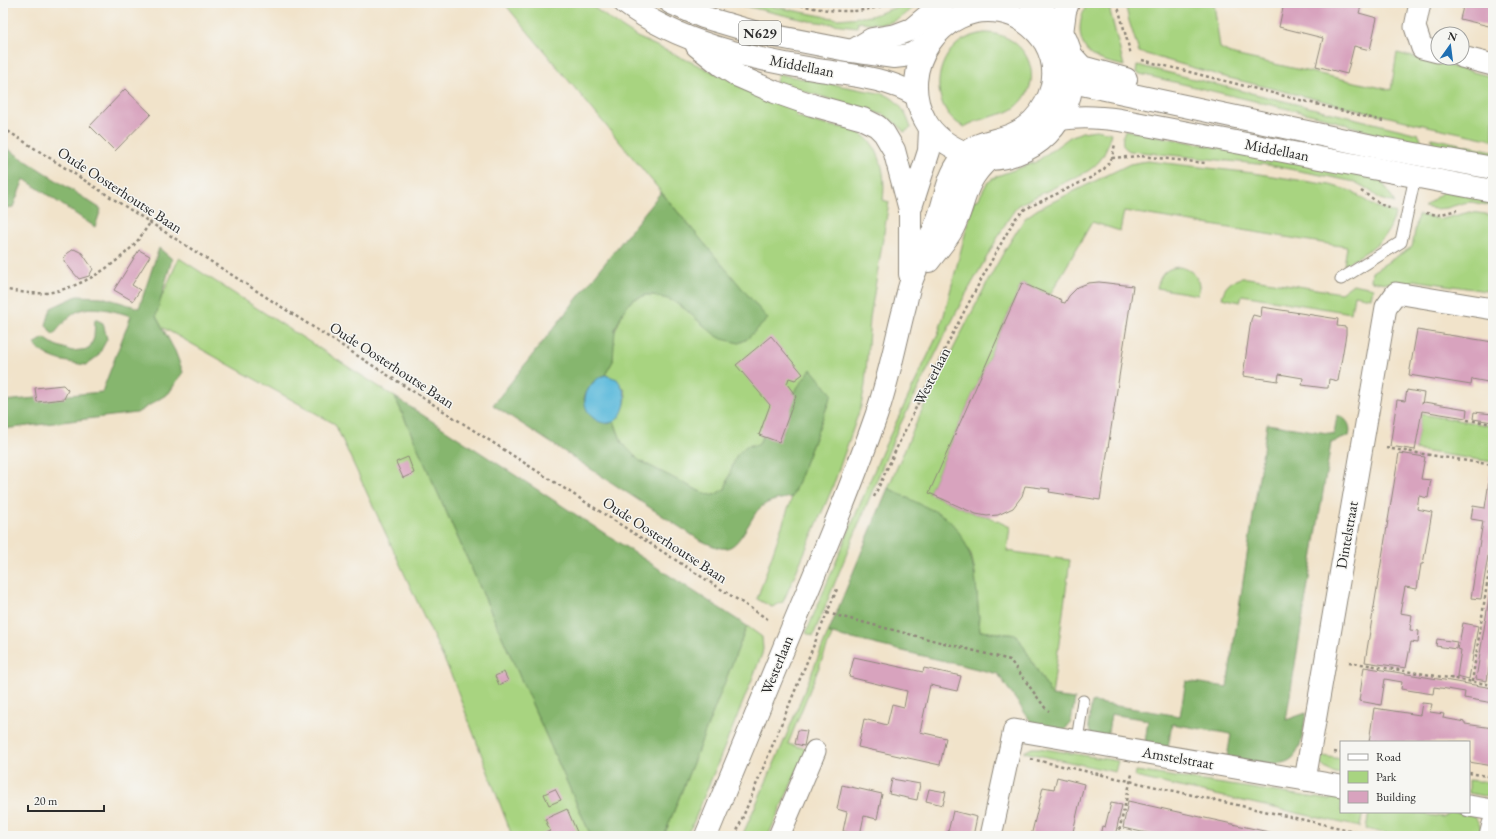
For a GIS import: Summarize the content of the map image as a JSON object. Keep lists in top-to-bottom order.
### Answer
{
  "streets": {
    "main road": ["N629", "Middellaan", "Westerlaan"],
    "street": ["Dintelstraat", "Amstelstraat"],
    "path": ["Oude Oosterhoutse Baan"]
  },
  "crossings": [
    ["Middellaan", "Westerlaan"],
    ["Dintelstraat", "Amstelstraat"]
  ],
  "legend": ["Road", "Park", "Building"],
  "scale_bar": "20 m",
  "north": "top"
}
